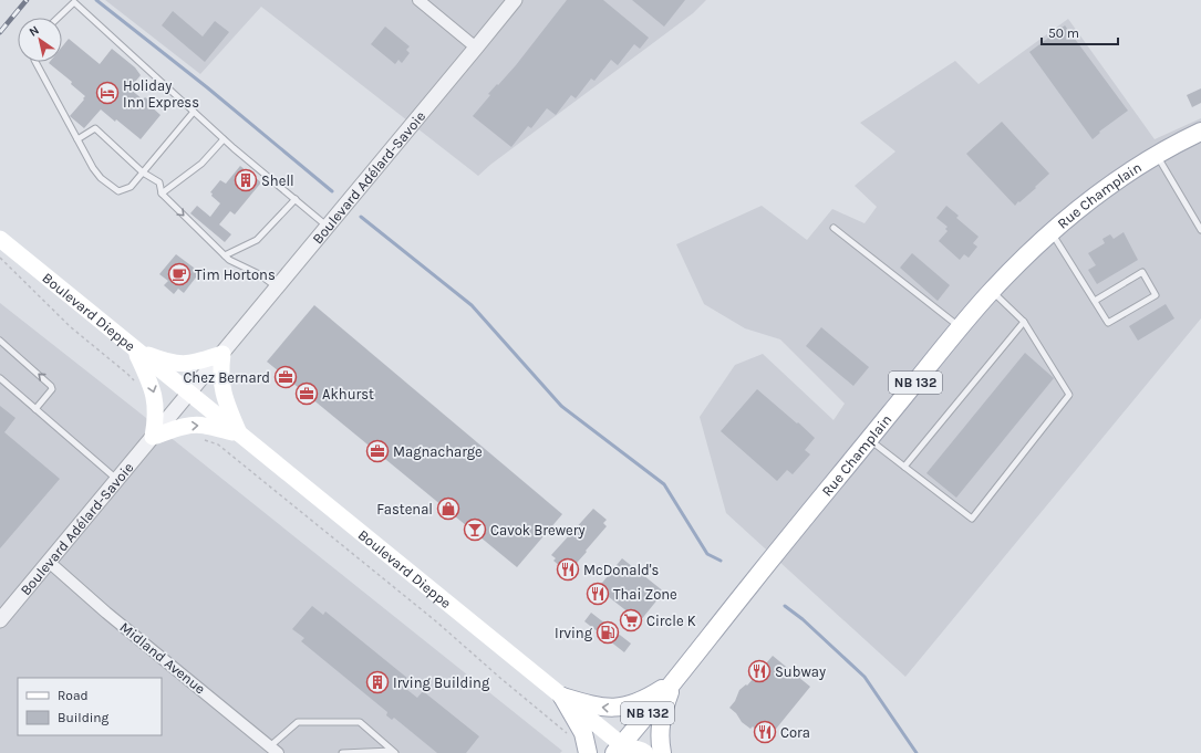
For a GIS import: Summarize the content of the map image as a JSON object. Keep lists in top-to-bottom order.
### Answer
{
  "streets": {
    "main road": ["Rue Champlain", "Boulevard Dieppe", "NB 132"],
    "street": ["Boulevard Adélard-Savoie", "Midland Avenue"]
  },
  "crossings": [
    ["Boulevard Adélard-Savoie", "Boulevard Dieppe"],
    ["Boulevard Adélard-Savoie", "Midland Avenue"],
    ["Rue Champlain", "Boulevard Dieppe"]
  ],
  "places": {
    "hotel": ["Holiday Inn Express"],
    "building": ["Shell", "Irving Building"],
    "cafe": ["Tim Hortons"],
    "office": ["Chez Bernard", "Akhurst", "Magnacharge"],
    "shop": ["Fastenal"],
    "bar": ["Cavok Brewery"],
    "restaurant": [
      "McDonald's",
      "Thai Zone",
      "Subway",
      "Cora"
    ],
    "supermarket": ["Circle K"],
    "fuel station": ["Irving"]
  },
  "legend": ["Road", "Building"],
  "scale_bar": "50 m",
  "north": "top left"
}
